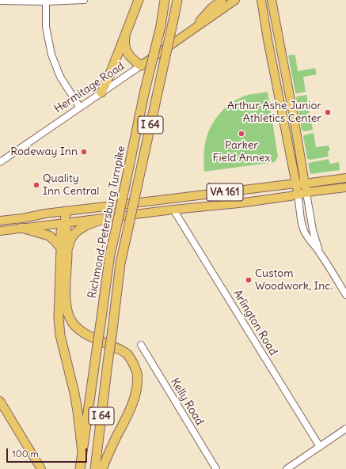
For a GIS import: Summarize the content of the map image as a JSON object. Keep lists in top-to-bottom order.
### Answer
{
  "streets": {
    "highway": ["I 64", "Richmond-Petersburg Turnpike"],
    "main road": ["Hermitage Road", "VA 161"],
    "street": ["Arlington Road", "Kelly Road"]
  },
  "crossings": [
    ["VA 161", "Arlington Road"]
  ],
  "places": [
    "Arthur Ashe Junior Athletics Center",
    "Parker Field Annex",
    "Rodeway Inn",
    "Quality Inn Central",
    "Custom Woodwork, Inc."
  ],
  "scale_bar": "100 m"
}
